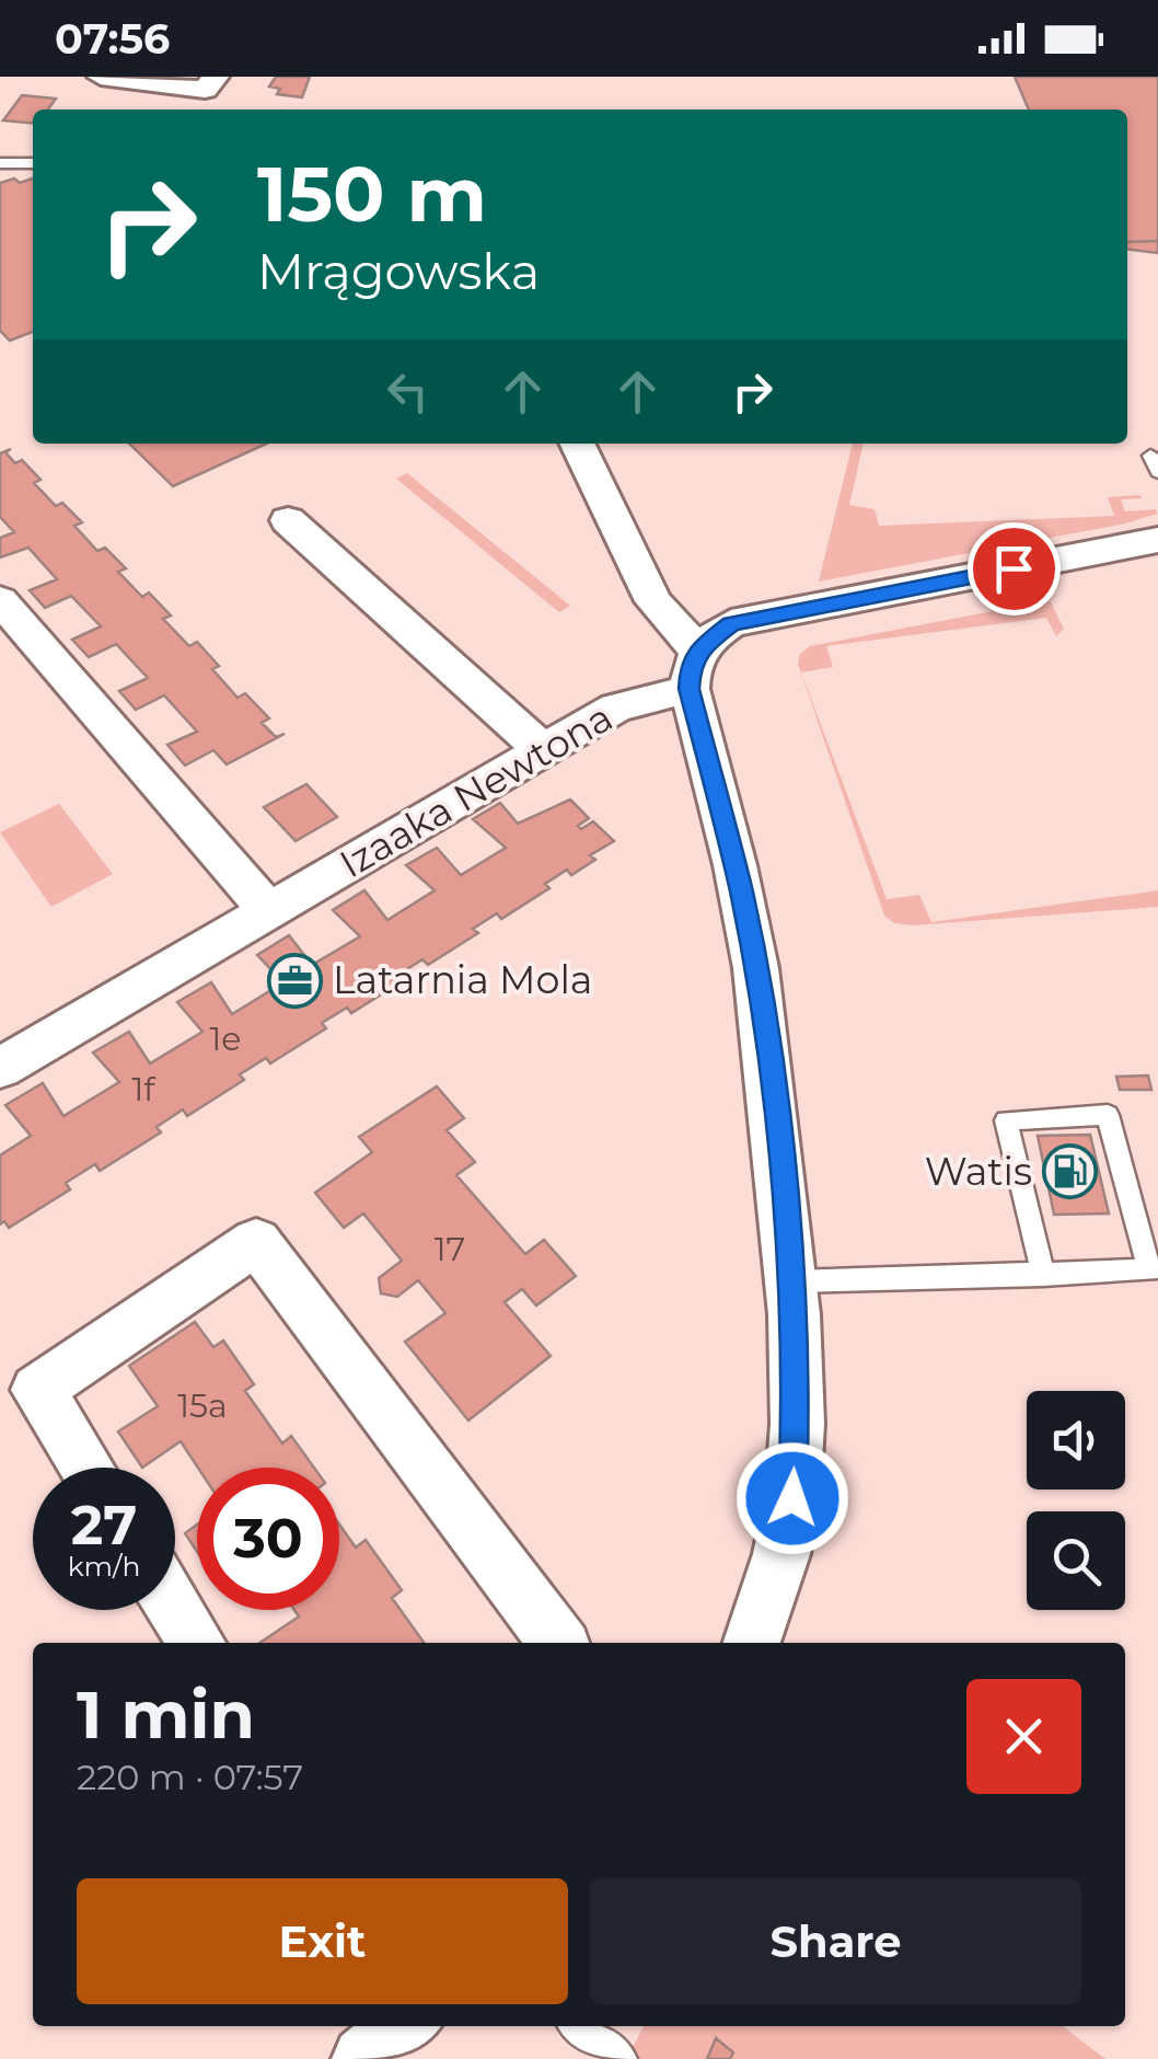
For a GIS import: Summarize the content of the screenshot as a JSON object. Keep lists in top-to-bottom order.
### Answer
{
  "streets": {
    "street": ["Izaaka Newtona"]
  },
  "places": {
    "office": ["Latarnia Mola"],
    "fuel station": ["Watis"]
  },
  "house_numbers": [
    "1e",
    "1f",
    "17",
    "15a"
  ],
  "page": {
    "status": "07:56",
    "turn": ["150 m", "Mrągowska"],
    "speed": "27 km/h",
    "limit": "30",
    "heading": ["1 min", "220 m · 07:57"],
    "buttons": ["Exit", "Share"]
  }
}
